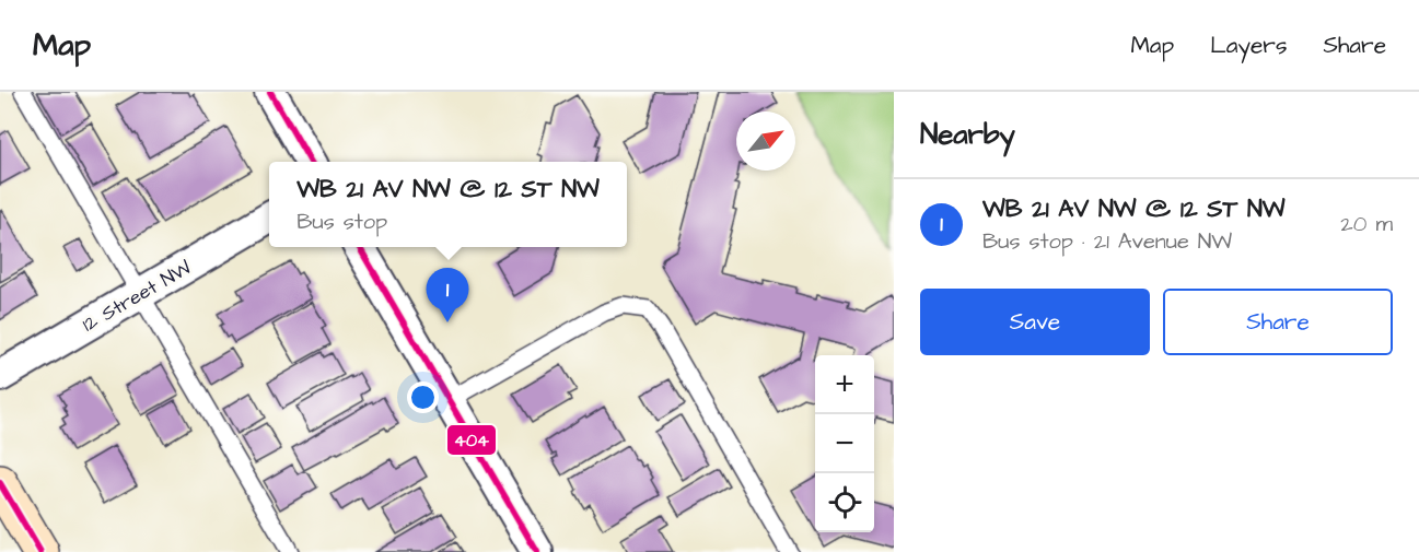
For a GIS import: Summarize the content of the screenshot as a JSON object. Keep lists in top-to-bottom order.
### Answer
{
  "streets": {
    "street": ["12 Street NW"]
  },
  "lines": ["transit line 404"],
  "north": "top right",
  "page": {
    "header": "Map",
    "nav": ["Map", "Layers", "Share"],
    "heading": "Nearby",
    "popup": ["WB 21 AV NW @ 12 ST NW", "Bus stop"],
    "list": [
      {
        "mark": "1",
        "name": "WB 21 AV NW @ 12 ST NW",
        "note": "Bus stop · 21 Avenue NW",
        "value": "20 m"
      }
    ],
    "pins": "1",
    "buttons": ["Save", "Share"],
    "map_buttons": ["+", "−"]
  }
}
